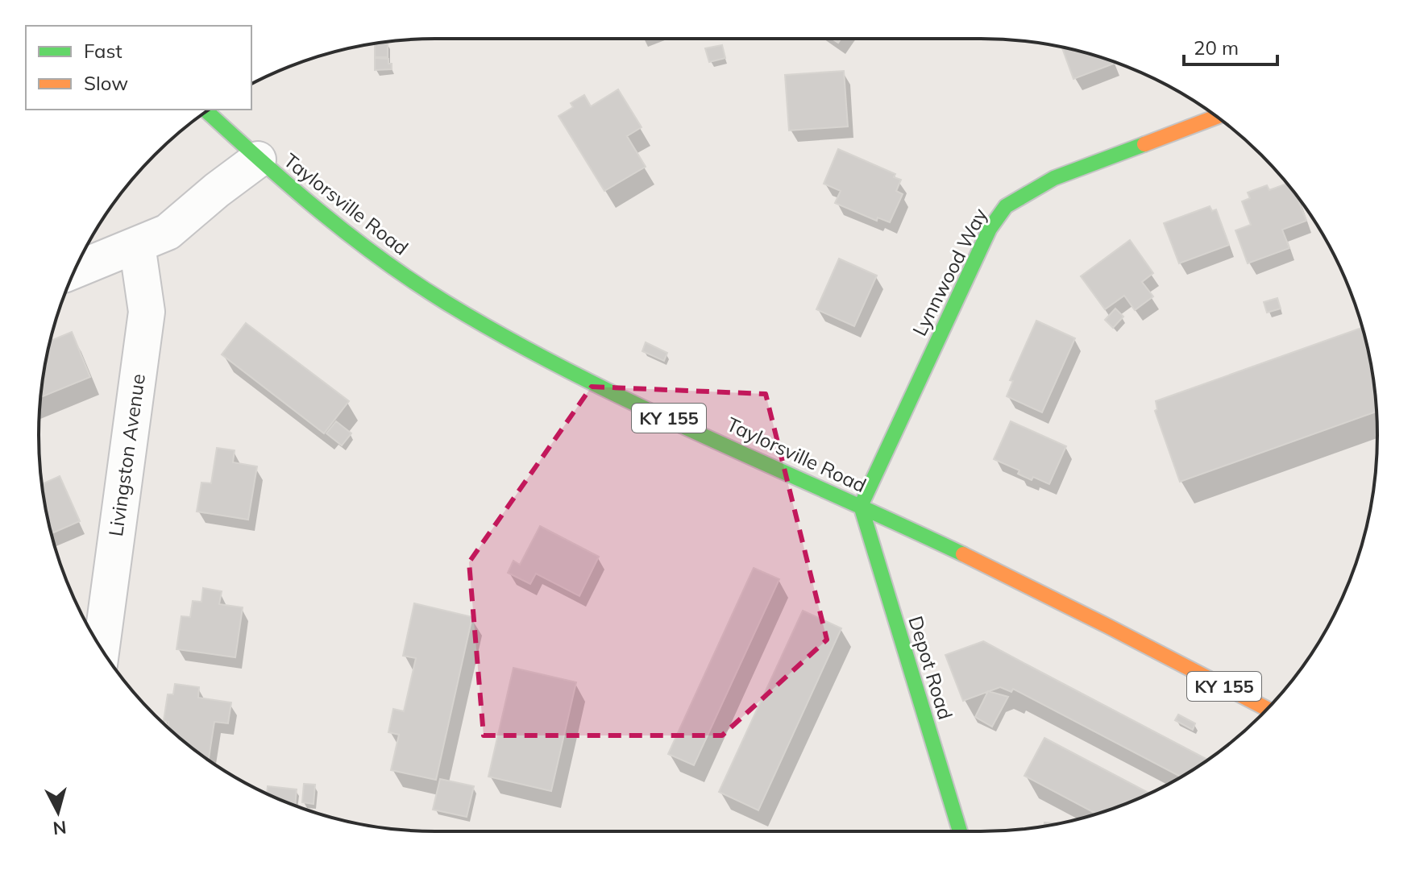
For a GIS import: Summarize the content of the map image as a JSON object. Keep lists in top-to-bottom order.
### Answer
{
  "streets": {
    "main road": [
      "Taylorsville Road",
      "Lynnwood Way",
      "KY 155",
      "Depot Road"
    ],
    "street": ["Livingston Avenue"]
  },
  "crossings": [
    ["Taylorsville Road", "Lynnwood Way"],
    ["Taylorsville Road", "Depot Road"],
    ["Lynnwood Way", "Depot Road"]
  ],
  "legend": ["Fast", "Slow"],
  "scale_bar": "20 m",
  "north": "bottom"
}
